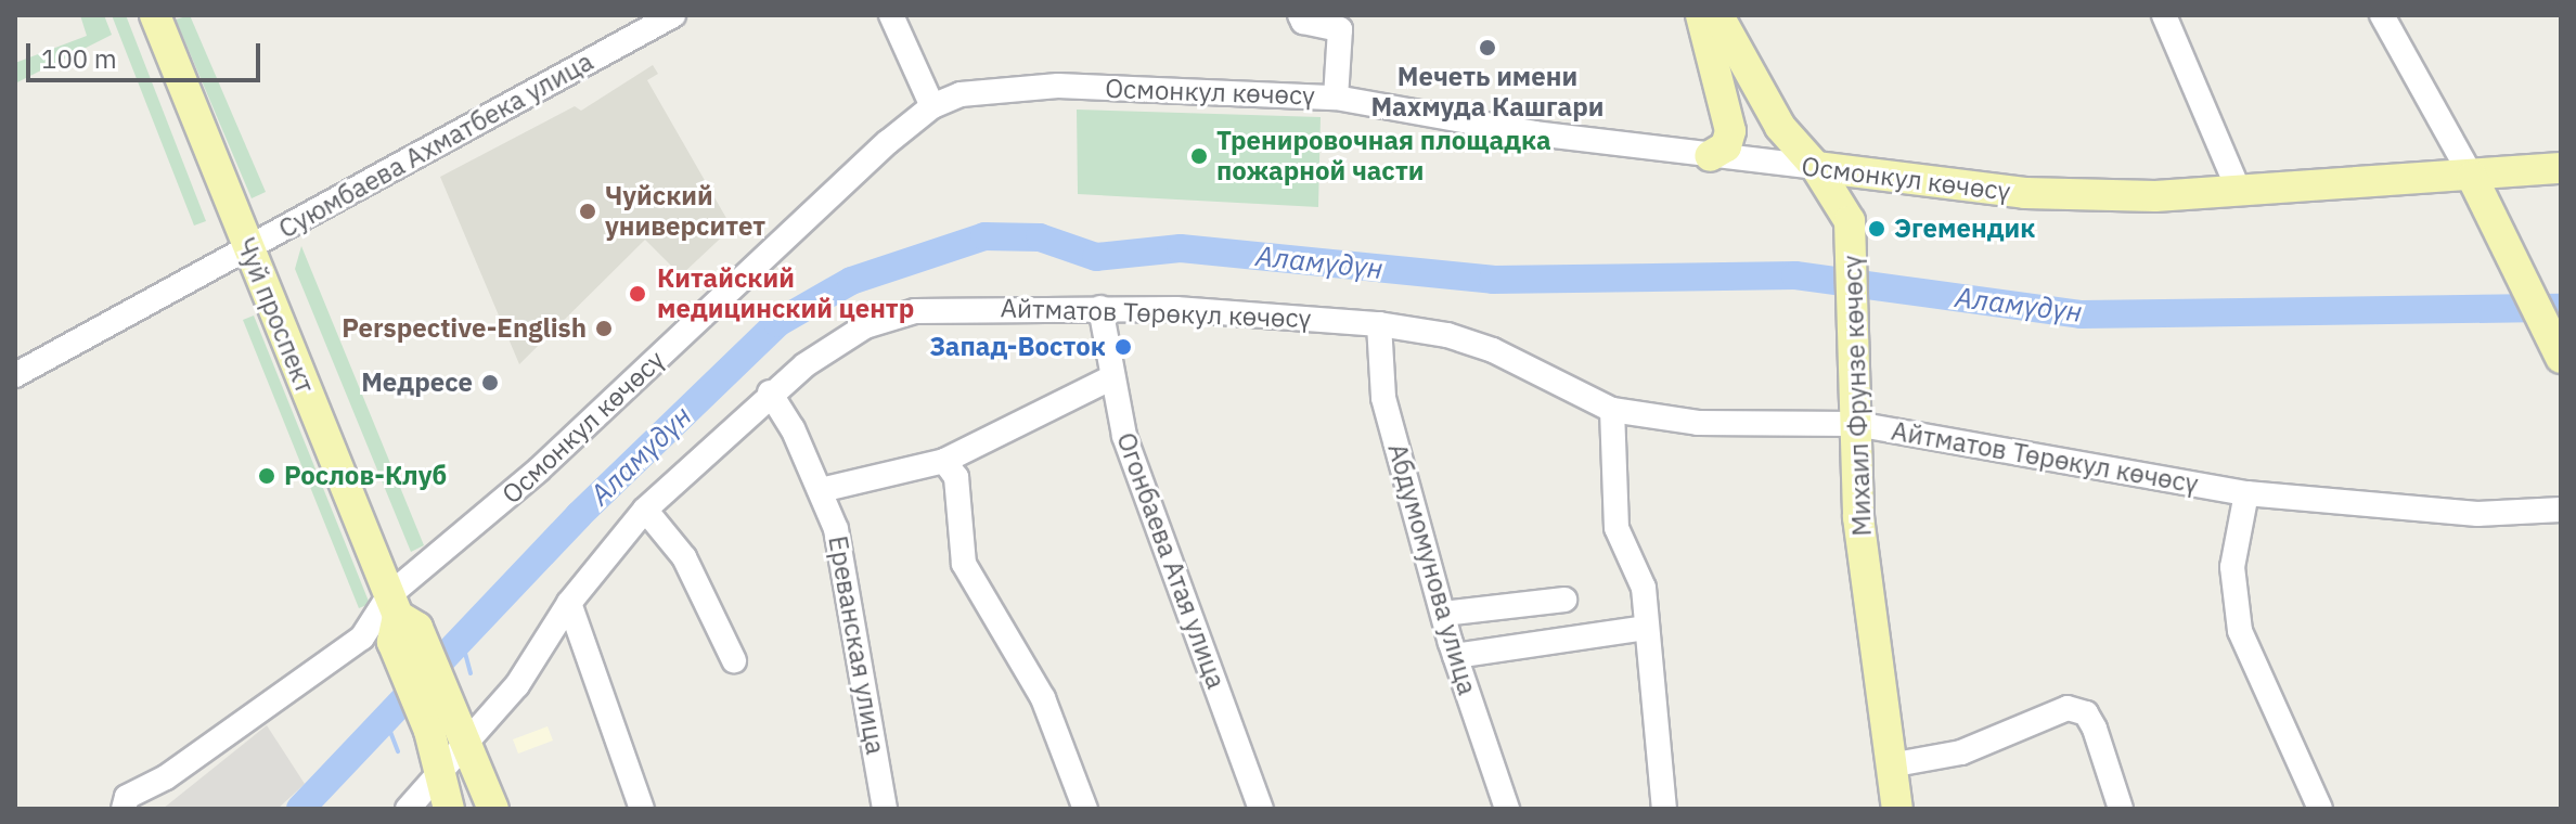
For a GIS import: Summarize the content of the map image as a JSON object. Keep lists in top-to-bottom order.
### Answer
{
  "streets": {
    "main road": ["Осмонкул көчөсү", "Чуй проспект", "Михаил Фрунзе көчөсү"],
    "street": [
      "Суюмбаева Ахматбека улица",
      "Айтматов Төрөкул көчөсү",
      "Огонбаева Атая улица",
      "Абдумомунова улица",
      "Ереванская улица"
    ]
  },
  "crossings": [
    ["Осмонкул көчөсү", "Чуй проспект"],
    ["Осмонкул көчөсү", "Михаил Фрунзе көчөсү"],
    ["Суюмбаева Ахматбека улица", "Чуй проспект"],
    ["Айтматов Төрөкул көчөсү", "Чуй проспект"],
    ["Айтматов Төрөкул көчөсү", "Михаил Фрунзе көчөсү"],
    ["Айтматов Төрөкул көчөсү", "Огонбаева Атая улица"],
    ["Айтматов Төрөкул көчөсү", "Абдумомунова улица"],
    ["Айтматов Төрөкул көчөсү", "Ереванская улица"]
  ],
  "water": ["Аламүдүн"],
  "places": [
    "Мечеть имени Махмуда Кашгари",
    "Тренировочная площадка пожарной части",
    "Чуйский университет",
    "Эгемендик",
    "Китайский медицинский центр",
    "Perspective-English",
    "Запад-Восток",
    "Медресе",
    "Рослов-Клуб"
  ],
  "scale_bar": "100 m"
}
